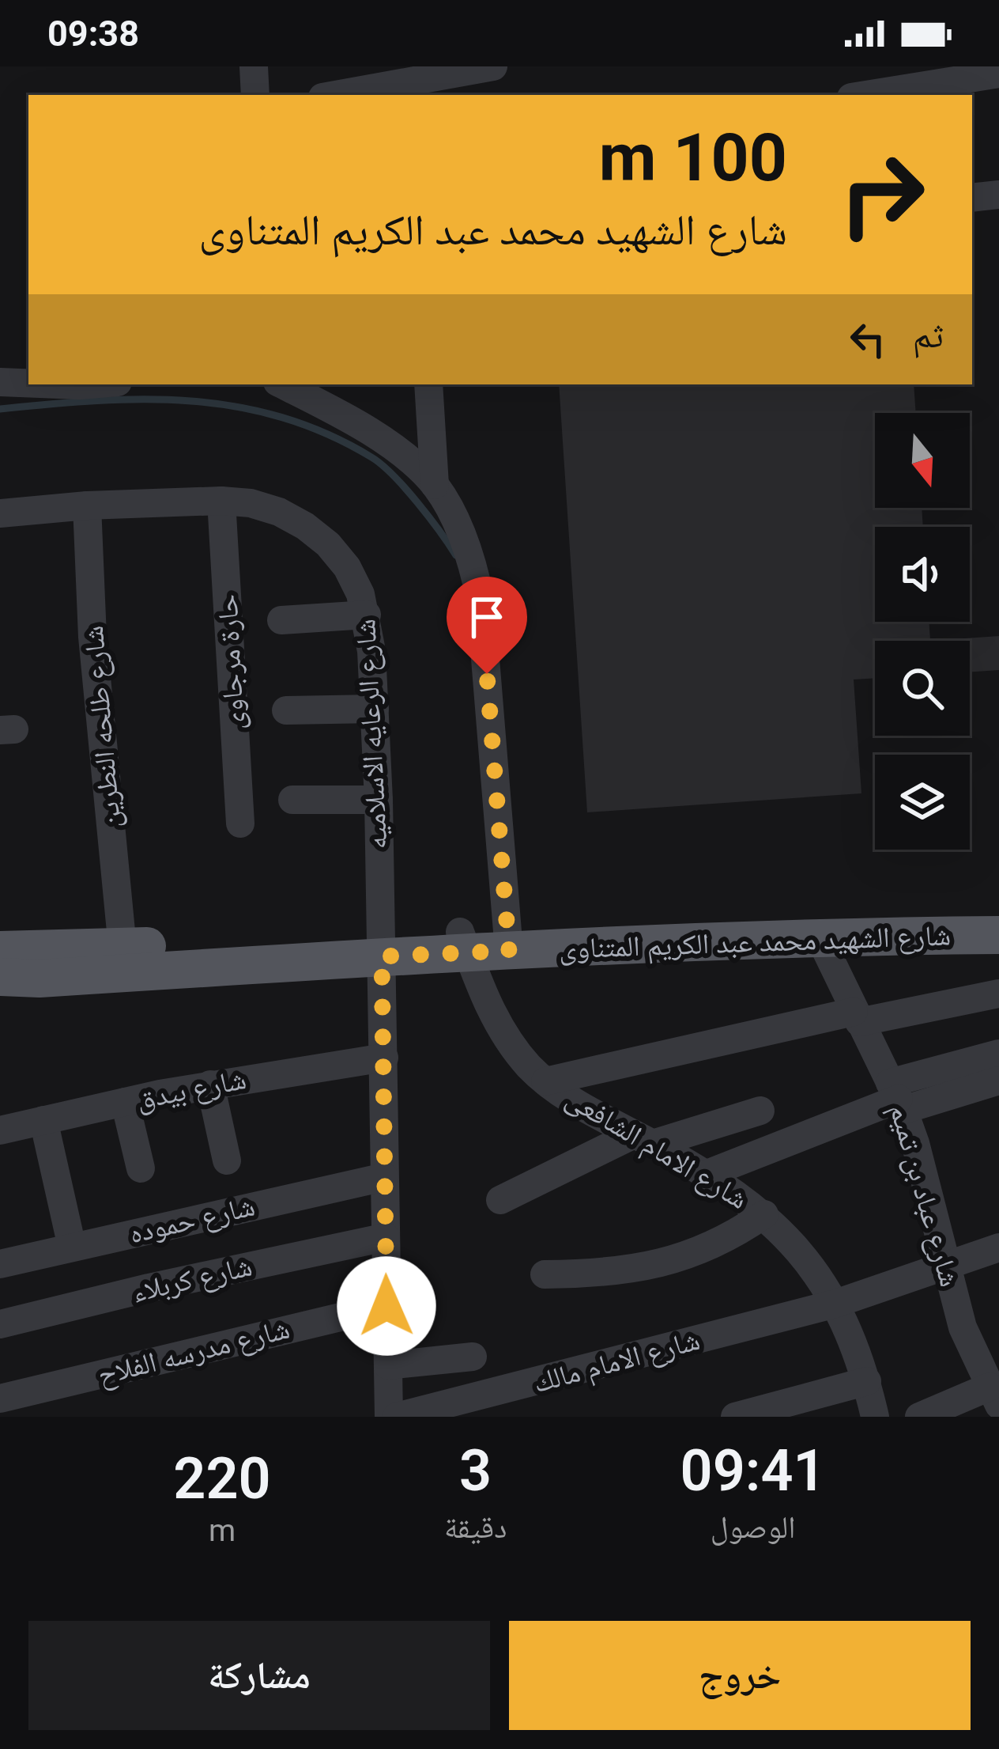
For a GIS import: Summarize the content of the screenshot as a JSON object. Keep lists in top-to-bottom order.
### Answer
{
  "streets": {
    "main road": ["شارع الشهيد محمد عبد الكريم المتناوى"],
    "street": [
      "حارة مرجاوى",
      "شارع طلحه النطرين",
      "شارع الرعايه الاسلاميه",
      "شارع بيدق",
      "شارع الامام الشافعى",
      "شارع عباد بن تميم",
      "شارع حموده",
      "شارع كربلاء",
      "شارع مدرسه الفلاح",
      "شارع الامام مالك"
    ]
  },
  "crossings": [
    ["حارة مرجاوى", "شارع الرعايه الاسلاميه"],
    ["شارع طلحه النطرين", "شارع الرعايه الاسلاميه"],
    ["شارع طلحه النطرين", "شارع الشهيد محمد عبد الكريم المتناوى"],
    ["شارع الرعايه الاسلاميه", "شارع الشهيد محمد عبد الكريم المتناوى"],
    ["شارع الرعايه الاسلاميه", "شارع بيدق"],
    ["شارع الرعايه الاسلاميه", "شارع حموده"],
    ["شارع الرعايه الاسلاميه", "شارع كربلاء"],
    ["شارع الرعايه الاسلاميه", "شارع مدرسه الفلاح"],
    ["شارع الشهيد محمد عبد الكريم المتناوى", "شارع الامام الشافعى"],
    ["شارع الشهيد محمد عبد الكريم المتناوى", "شارع عباد بن تميم"],
    ["شارع الامام الشافعى", "شارع الامام مالك"],
    ["شارع عباد بن تميم", "شارع الامام مالك"]
  ],
  "north": "bottom",
  "page": {
    "status": "09:38",
    "turn": ["100 m", "شارع الشهيد محمد عبد الكريم المتناوى"],
    "then": "ثم",
    "eta": [
      "09:41",
      "الوصول",
      "3",
      "دقيقة",
      "220",
      "m"
    ],
    "buttons": ["خروج", "مشاركة"]
  }
}
